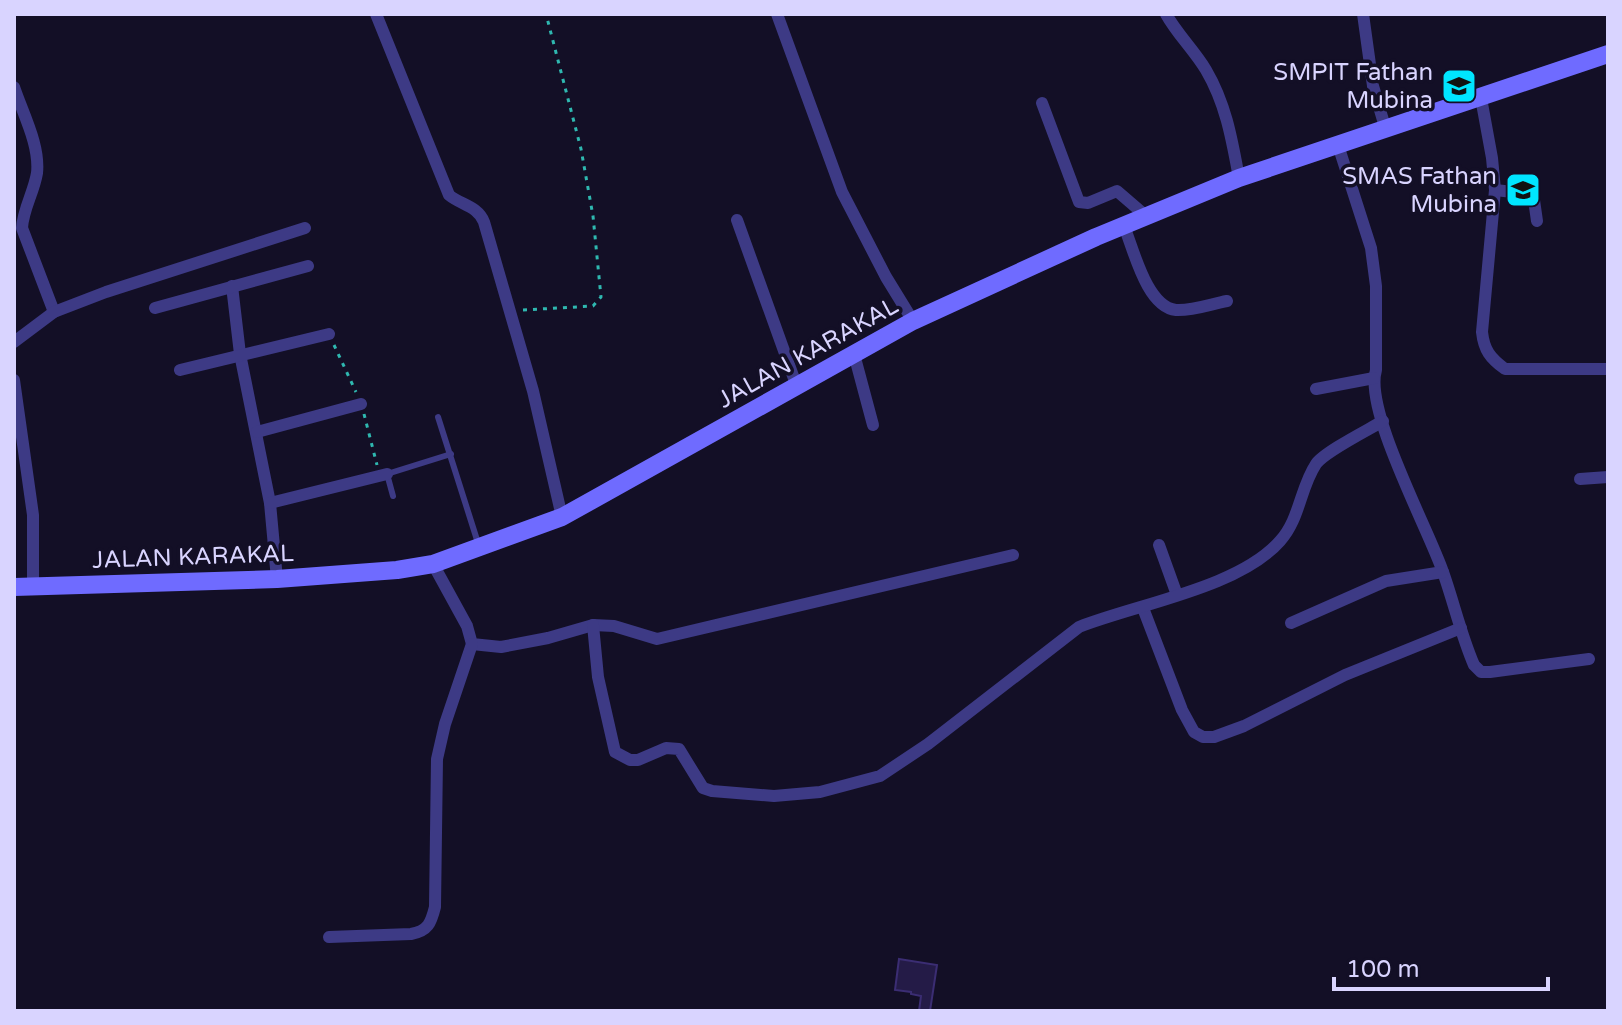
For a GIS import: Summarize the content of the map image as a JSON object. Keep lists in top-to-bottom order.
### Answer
{
  "streets": {
    "main road": ["JALAN KARAKAL"]
  },
  "places": {
    "school or university": ["SMPIT Fathan Mubina", "SMAS Fathan Mubina"]
  },
  "scale_bar": "100 m"
}
